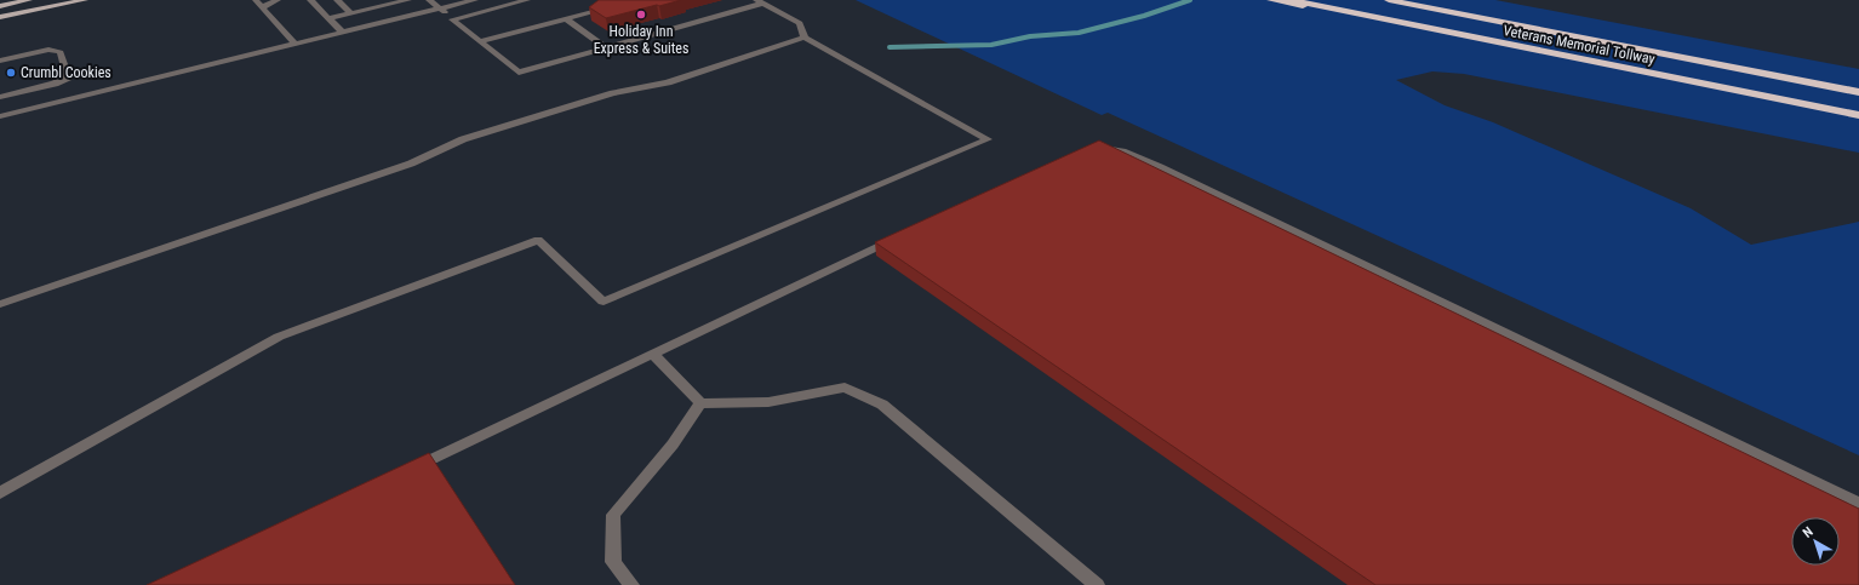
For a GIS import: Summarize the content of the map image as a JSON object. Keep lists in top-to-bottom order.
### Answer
{
  "streets": {
    "highway": ["Veterans Memorial Tollway"]
  },
  "places": ["Holiday Inn Express & Suites", "Crumbl Cookies"],
  "north": "top left"
}
